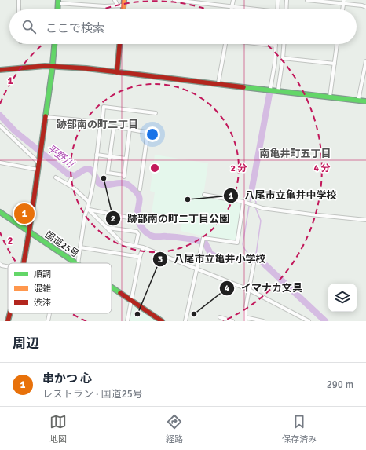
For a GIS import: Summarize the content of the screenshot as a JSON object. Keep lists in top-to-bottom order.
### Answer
{
  "streets": {
    "main road": ["国道25号"]
  },
  "districts": ["跡部南の町二丁目", "南亀井町五丁目"],
  "water": ["平野川"],
  "places": [
    "跡部南の町二丁目公園",
    "八尾市立亀井中学校",
    "八尾市立亀井小学校",
    "イマナカ文具"
  ],
  "legend": ["順調", "混雑", "渋滞"],
  "page": {
    "search": "ここで検索",
    "pins": "1",
    "heading": "周辺",
    "list": [
      {
        "mark": "1",
        "name": "串かつ 心",
        "note": "レストラン · 国道25号",
        "value": "290 m"
      }
    ],
    "nav": ["地図", "経路", "保存済み"]
  },
  "grid": {
    "rows": ["1", "2"]
  },
  "rings": ["2 分", "4 分"]
}
